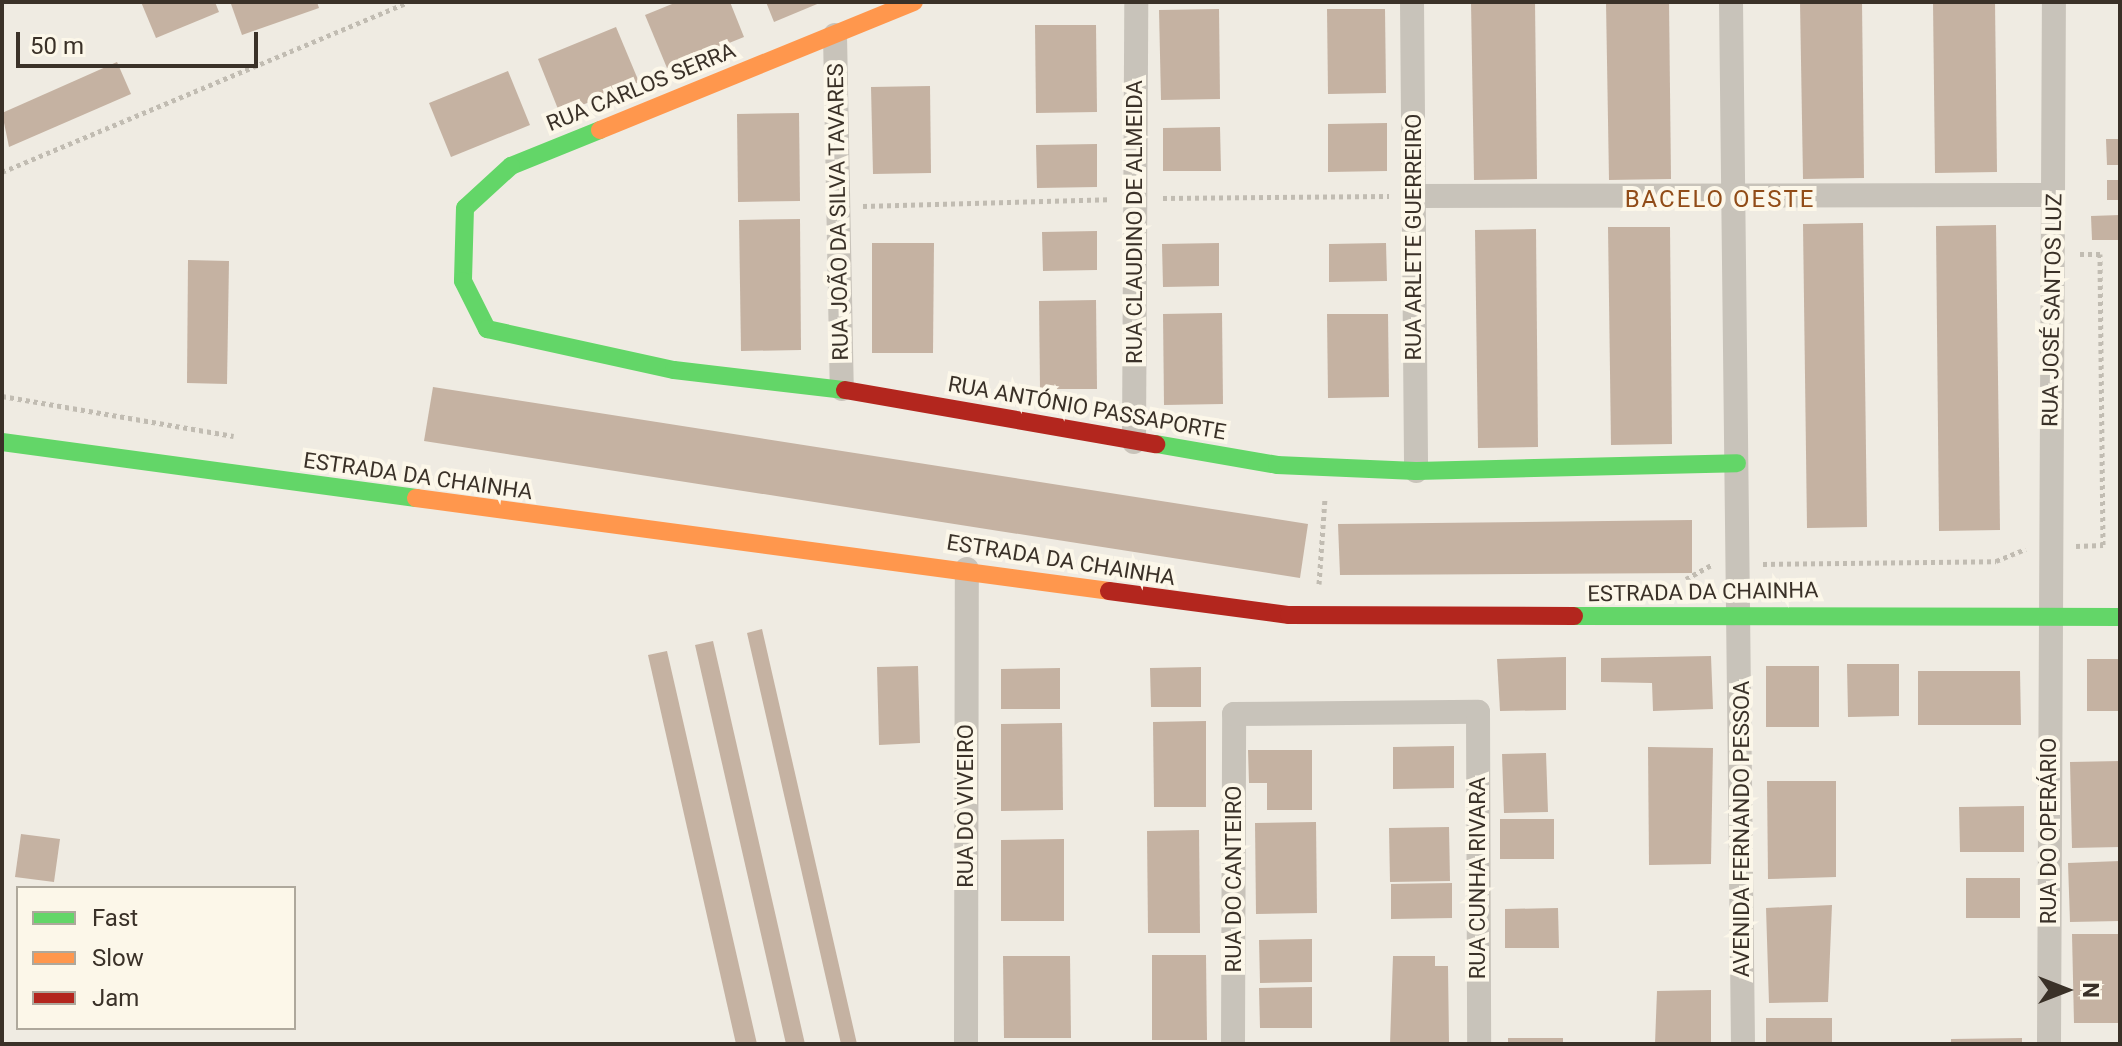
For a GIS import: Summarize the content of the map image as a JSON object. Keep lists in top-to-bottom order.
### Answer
{
  "streets": {
    "street": [
      "RUA CARLOS SERRA",
      "RUA JOÃO DA SILVA TAVARES",
      "RUA CLAUDINO DE ALMEIDA",
      "RUA ARLETE GUERREIRO",
      "RUA JOSÉ SANTOS LUZ",
      "RUA ANTÓNIO PASSAPORTE",
      "ESTRADA DA CHAINHA",
      "RUA DO VIVEIRO",
      "AVENIDA FERNANDO PESSOA",
      "RUA DO OPERÁRIO",
      "RUA CUNHA RIVARA",
      "RUA DO CANTEIRO"
    ]
  },
  "crossings": [
    ["RUA CARLOS SERRA", "RUA JOÃO DA SILVA TAVARES"],
    ["RUA CARLOS SERRA", "RUA ANTÓNIO PASSAPORTE"],
    ["RUA JOÃO DA SILVA TAVARES", "RUA ANTÓNIO PASSAPORTE"],
    ["RUA CLAUDINO DE ALMEIDA", "RUA ANTÓNIO PASSAPORTE"],
    ["RUA ARLETE GUERREIRO", "RUA ANTÓNIO PASSAPORTE"],
    ["RUA JOSÉ SANTOS LUZ", "ESTRADA DA CHAINHA"],
    ["RUA JOSÉ SANTOS LUZ", "RUA DO OPERÁRIO"],
    ["RUA ANTÓNIO PASSAPORTE", "AVENIDA FERNANDO PESSOA"],
    ["ESTRADA DA CHAINHA", "RUA DO VIVEIRO"],
    ["ESTRADA DA CHAINHA", "AVENIDA FERNANDO PESSOA"],
    ["ESTRADA DA CHAINHA", "RUA DO OPERÁRIO"],
    ["RUA CUNHA RIVARA", "RUA DO CANTEIRO"]
  ],
  "districts": ["BACELO OESTE"],
  "legend": ["Fast", "Slow", "Jam"],
  "scale_bar": "50 m",
  "north": "right"
}
